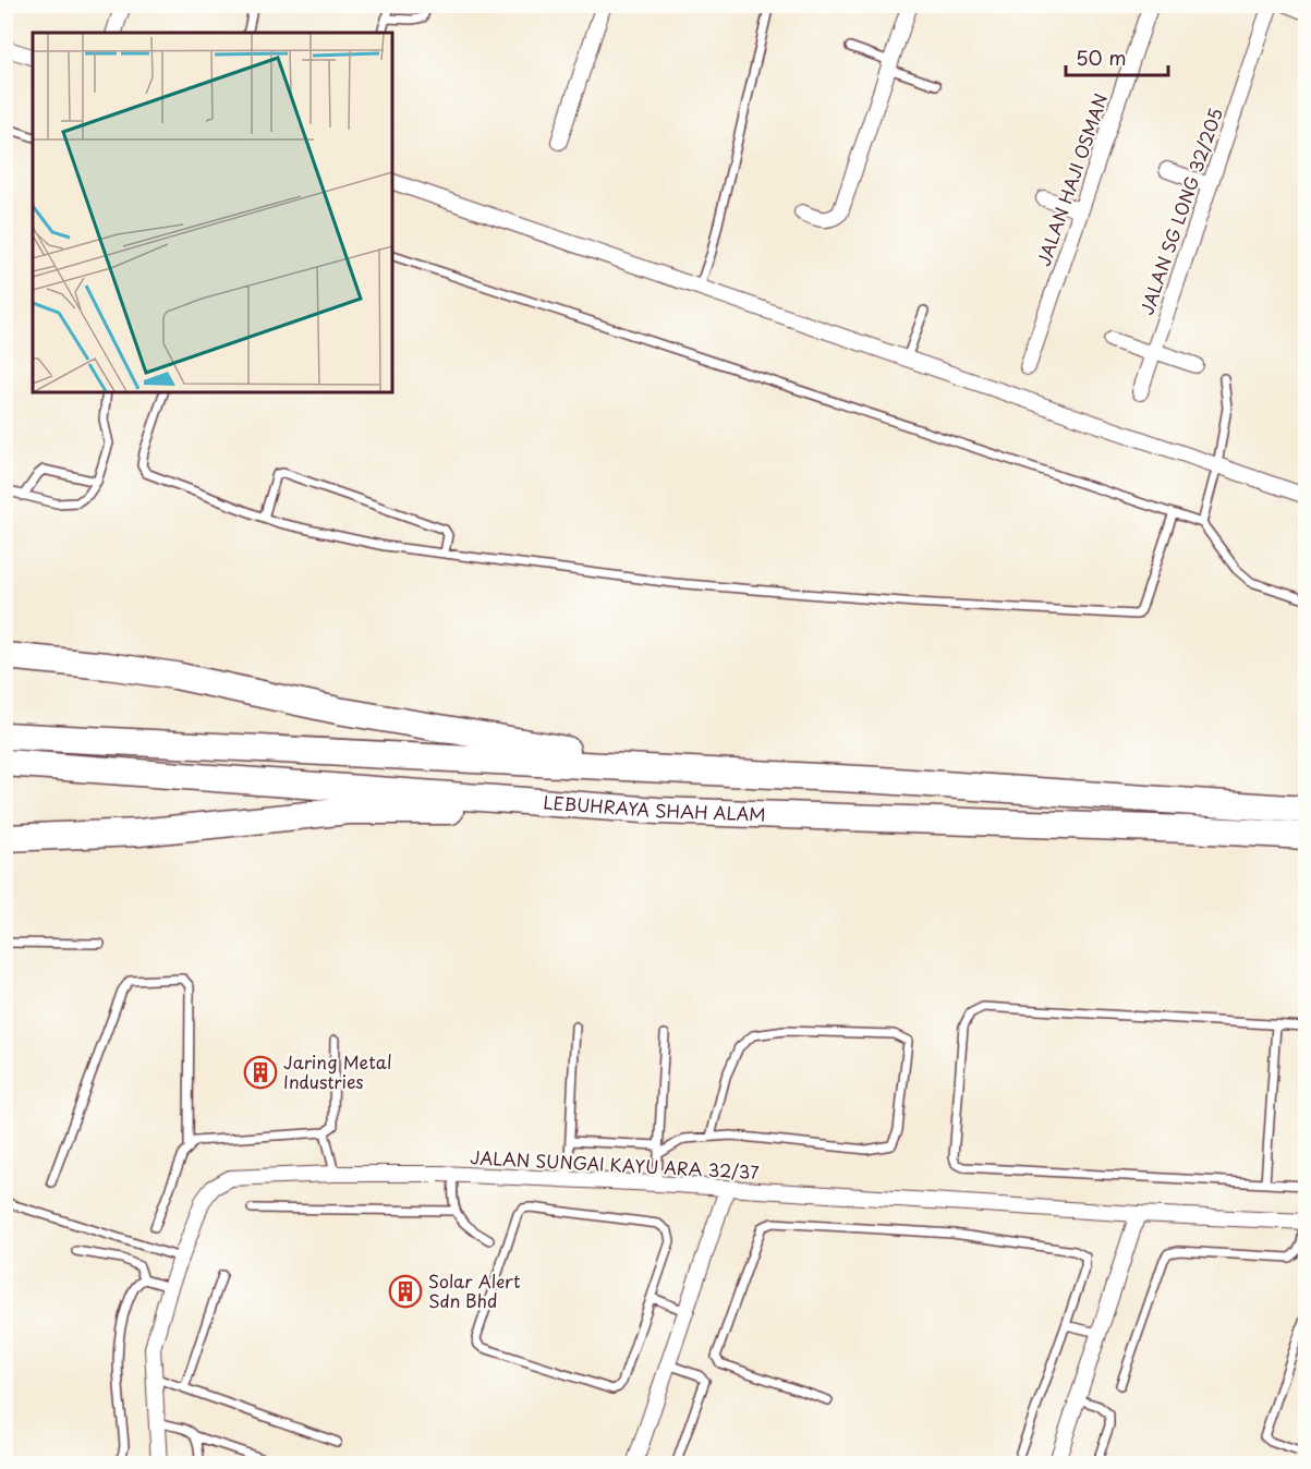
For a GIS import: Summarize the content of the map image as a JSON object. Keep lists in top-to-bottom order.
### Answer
{
  "streets": {
    "highway": ["LEBUHRAYA SHAH ALAM"],
    "street": ["JALAN HAJI OSMAN", "JALAN SG LONG 32/205", "JALAN SUNGAI KAYU ARA 32/37"]
  },
  "places": {
    "building": ["Jaring Metal Industries", "Solar Alert Sdn Bhd"]
  },
  "scale_bar": "50 m"
}
